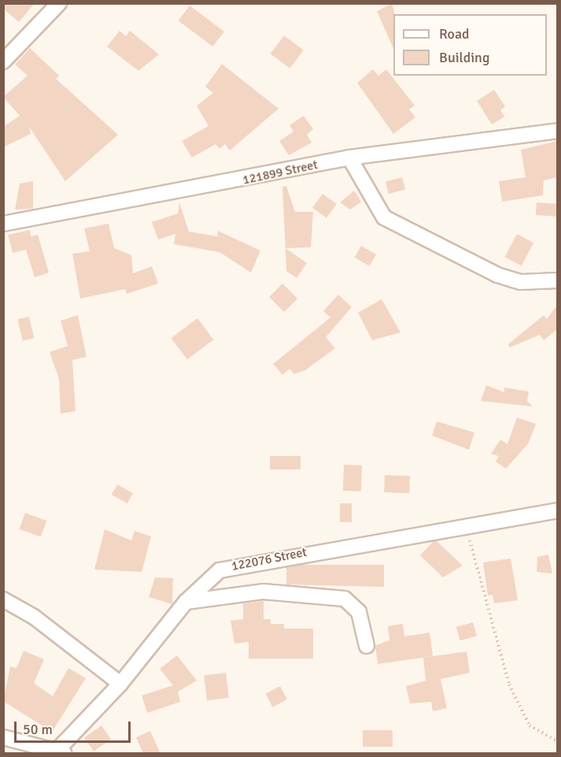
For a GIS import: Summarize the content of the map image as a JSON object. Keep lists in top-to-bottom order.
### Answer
{
  "streets": {
    "street": ["121899 Street", "122076 Street"]
  },
  "legend": ["Road", "Building"],
  "scale_bar": "50 m"
}
